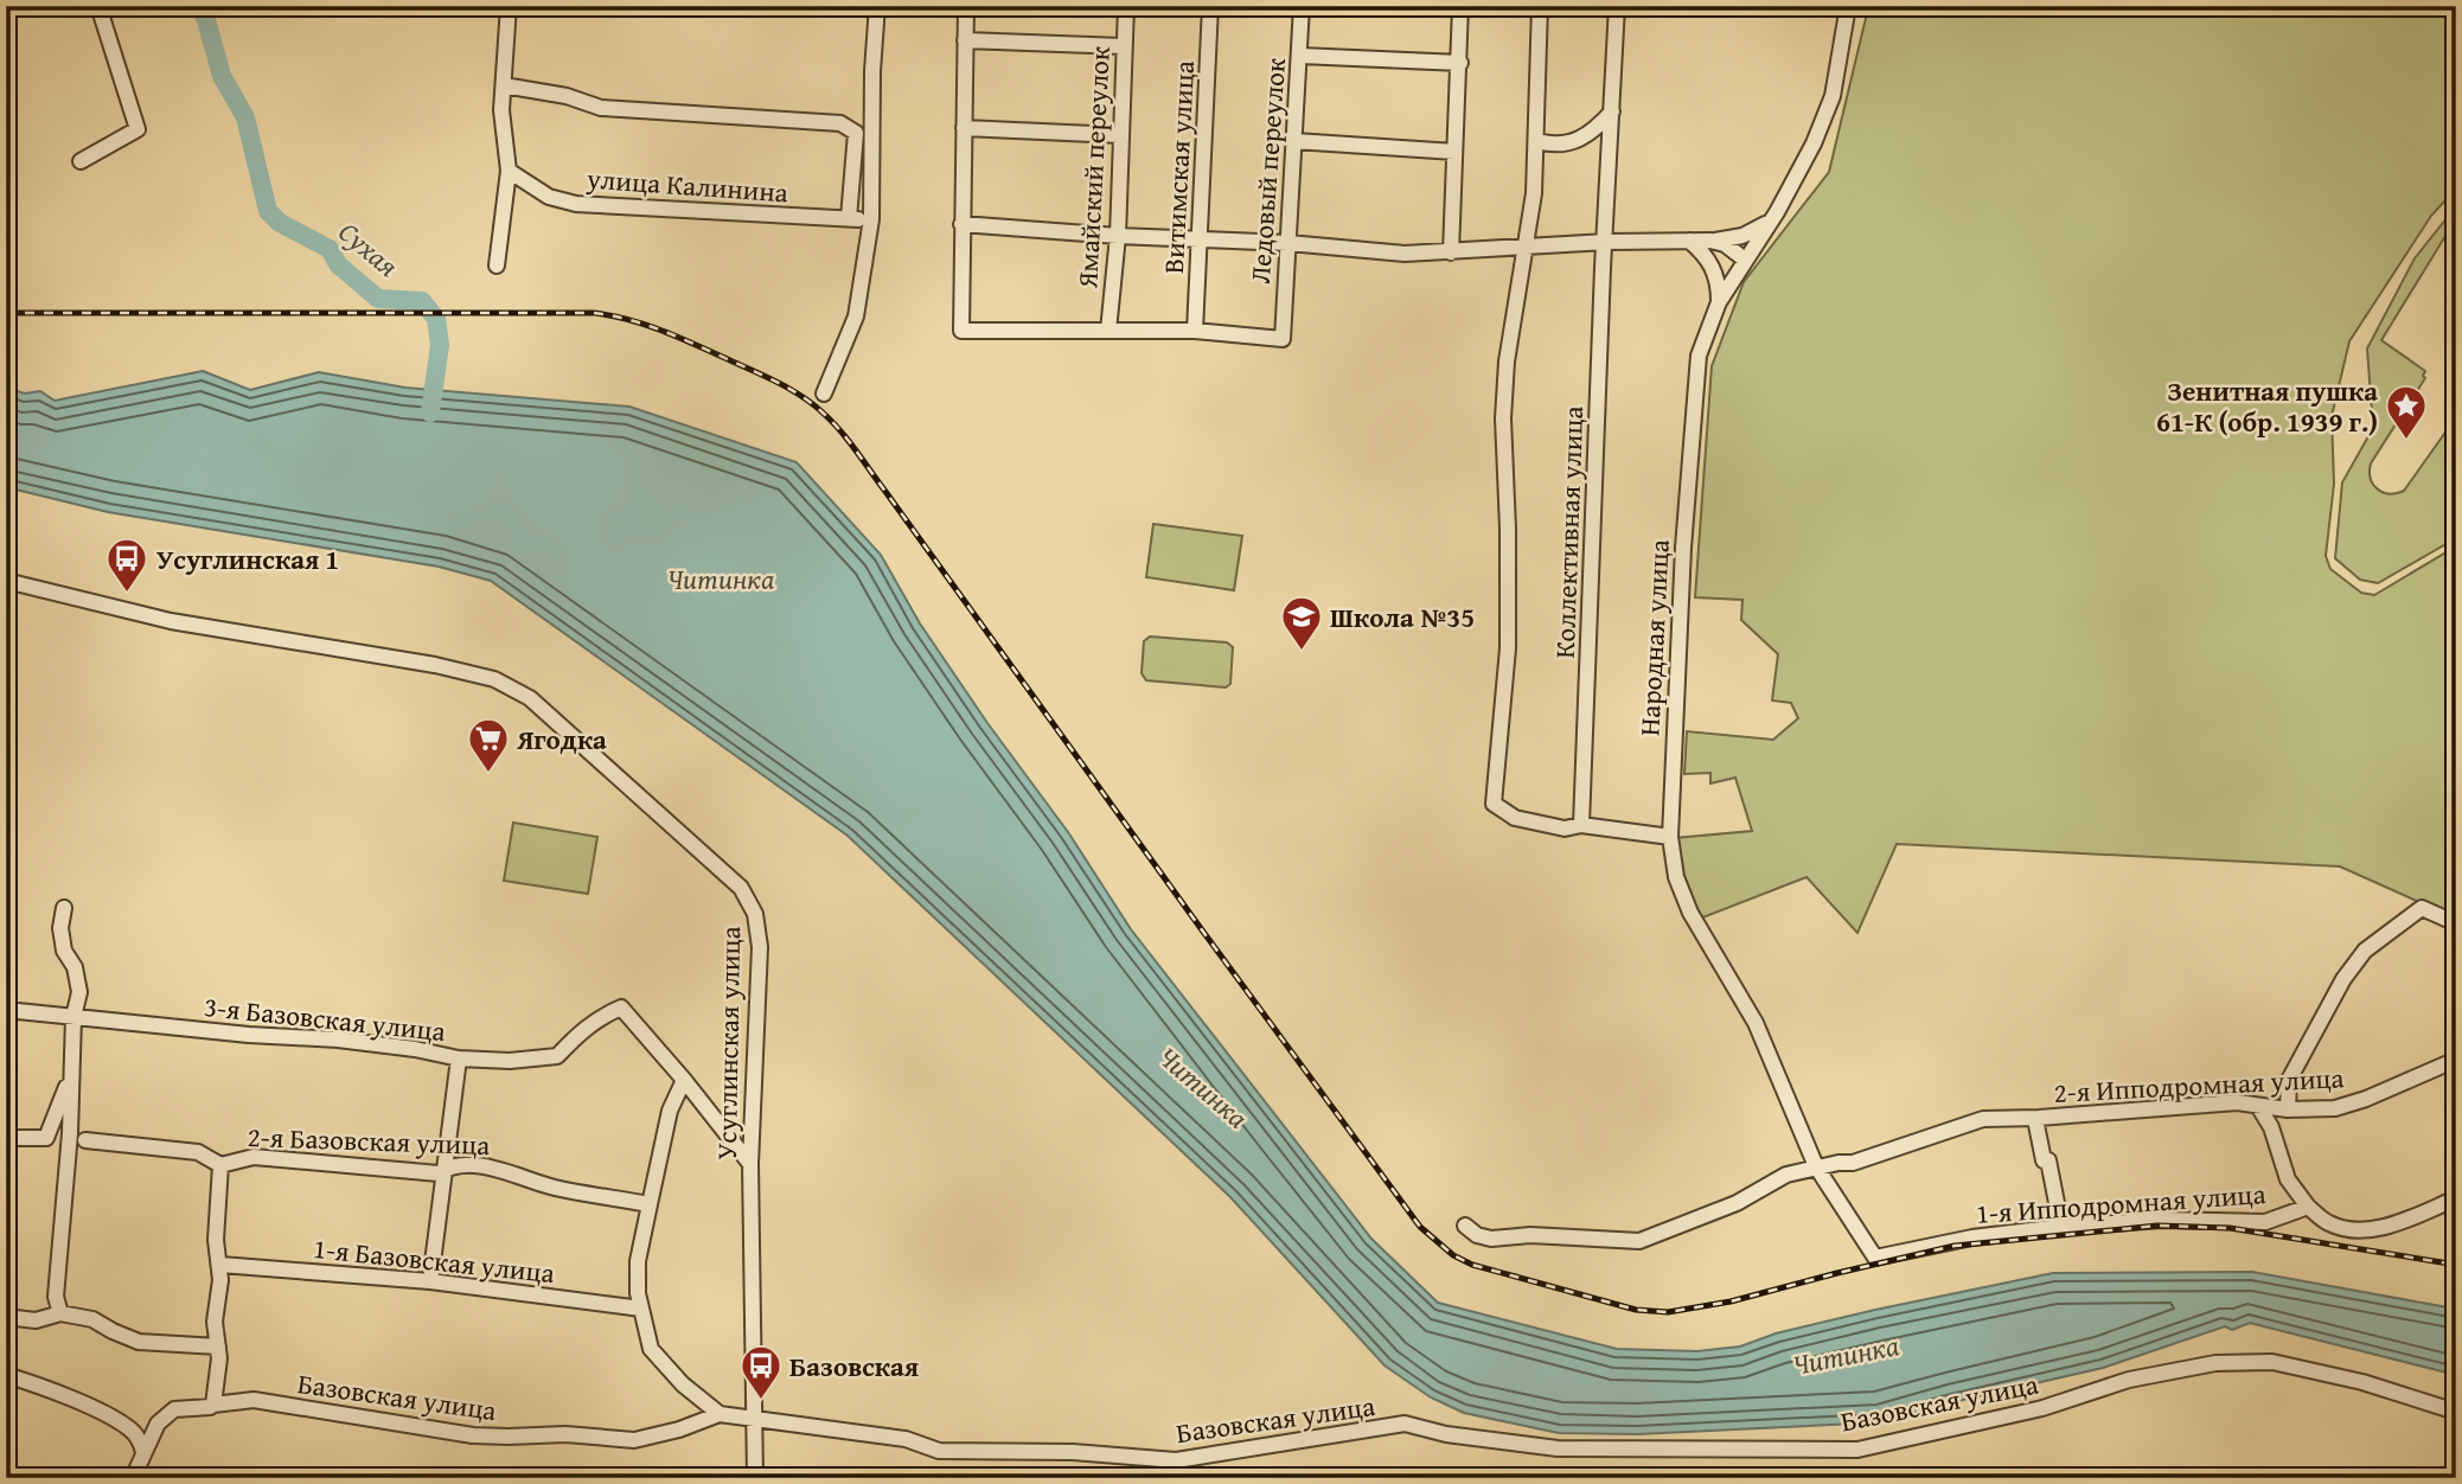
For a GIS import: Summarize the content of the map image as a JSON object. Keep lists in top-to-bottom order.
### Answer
{
  "streets": {
    "street": [
      "Ямайский переулок",
      "Витимская улица",
      "Ледовый переулок",
      "улица Калинина",
      "Коллективная улица",
      "Народная улица",
      "3-я Базовская улица",
      "Усуглинская улица",
      "2-я Ипподромная улица",
      "2-я Базовская улица",
      "1-я Ипподромная улица",
      "1-я Базовская улица",
      "Базовская улица"
    ]
  },
  "crossings": [
    ["Витимская улица", "Ледовый переулок"],
    ["Народная улица", "2-я Ипподромная улица"],
    ["Народная улица", "1-я Ипподромная улица"],
    ["3-я Базовская улица", "Усуглинская улица"],
    ["Усуглинская улица", "Базовская улица"]
  ],
  "water": ["Сухая", "Читинка"],
  "places": {
    "place": ["Зенитная пушка 61-К (обр. 1939 г.)"],
    "bus stop": ["Усуглинская 1", "Базовская"],
    "school or university": ["Школа №35"],
    "supermarket": ["Ягодка"]
  }
}
